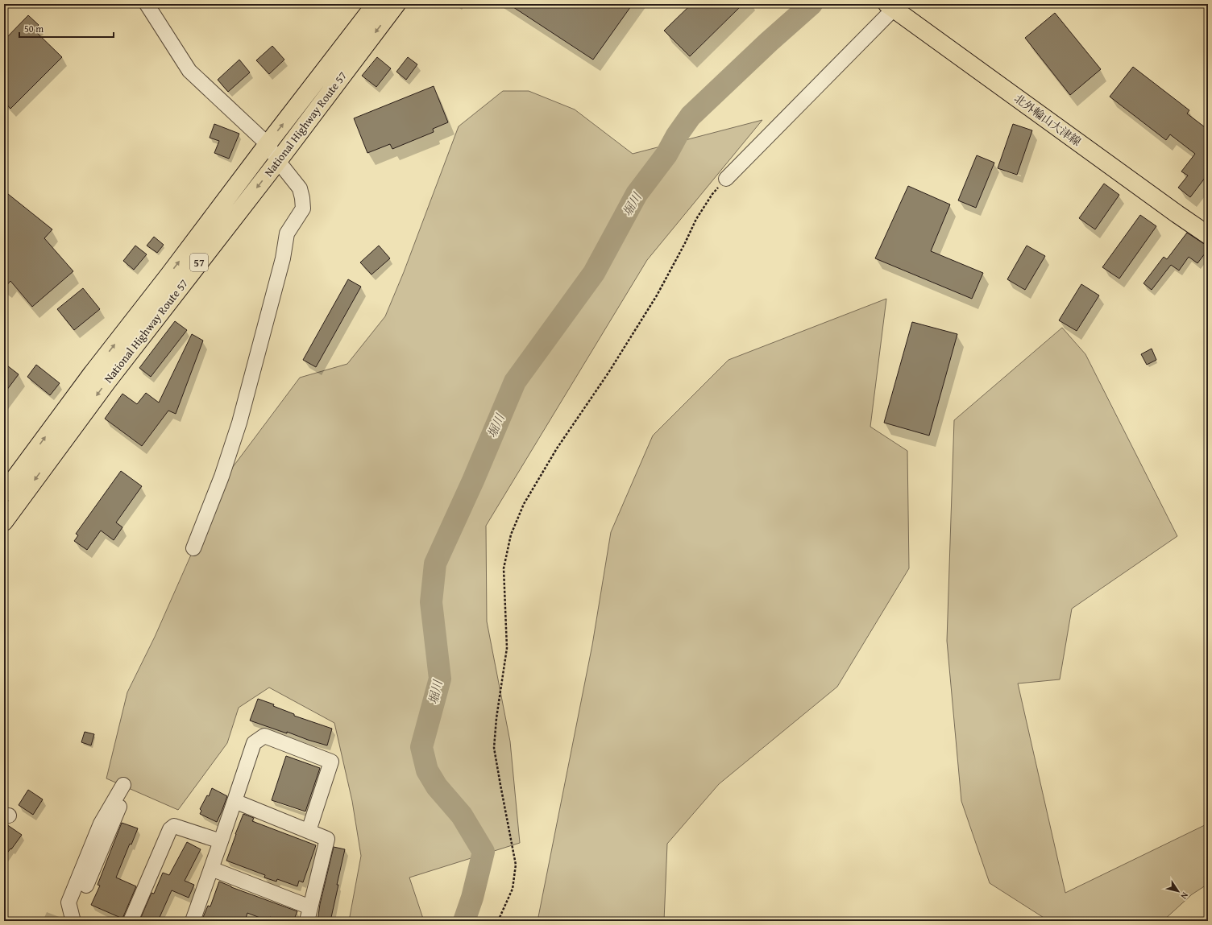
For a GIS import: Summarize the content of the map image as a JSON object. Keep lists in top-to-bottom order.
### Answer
{
  "streets": {
    "main road": ["北外輪山大津線", "National Highway Route 57", "57"]
  },
  "water": ["堀川"],
  "scale_bar": "50 m",
  "north": "bottom right"
}
